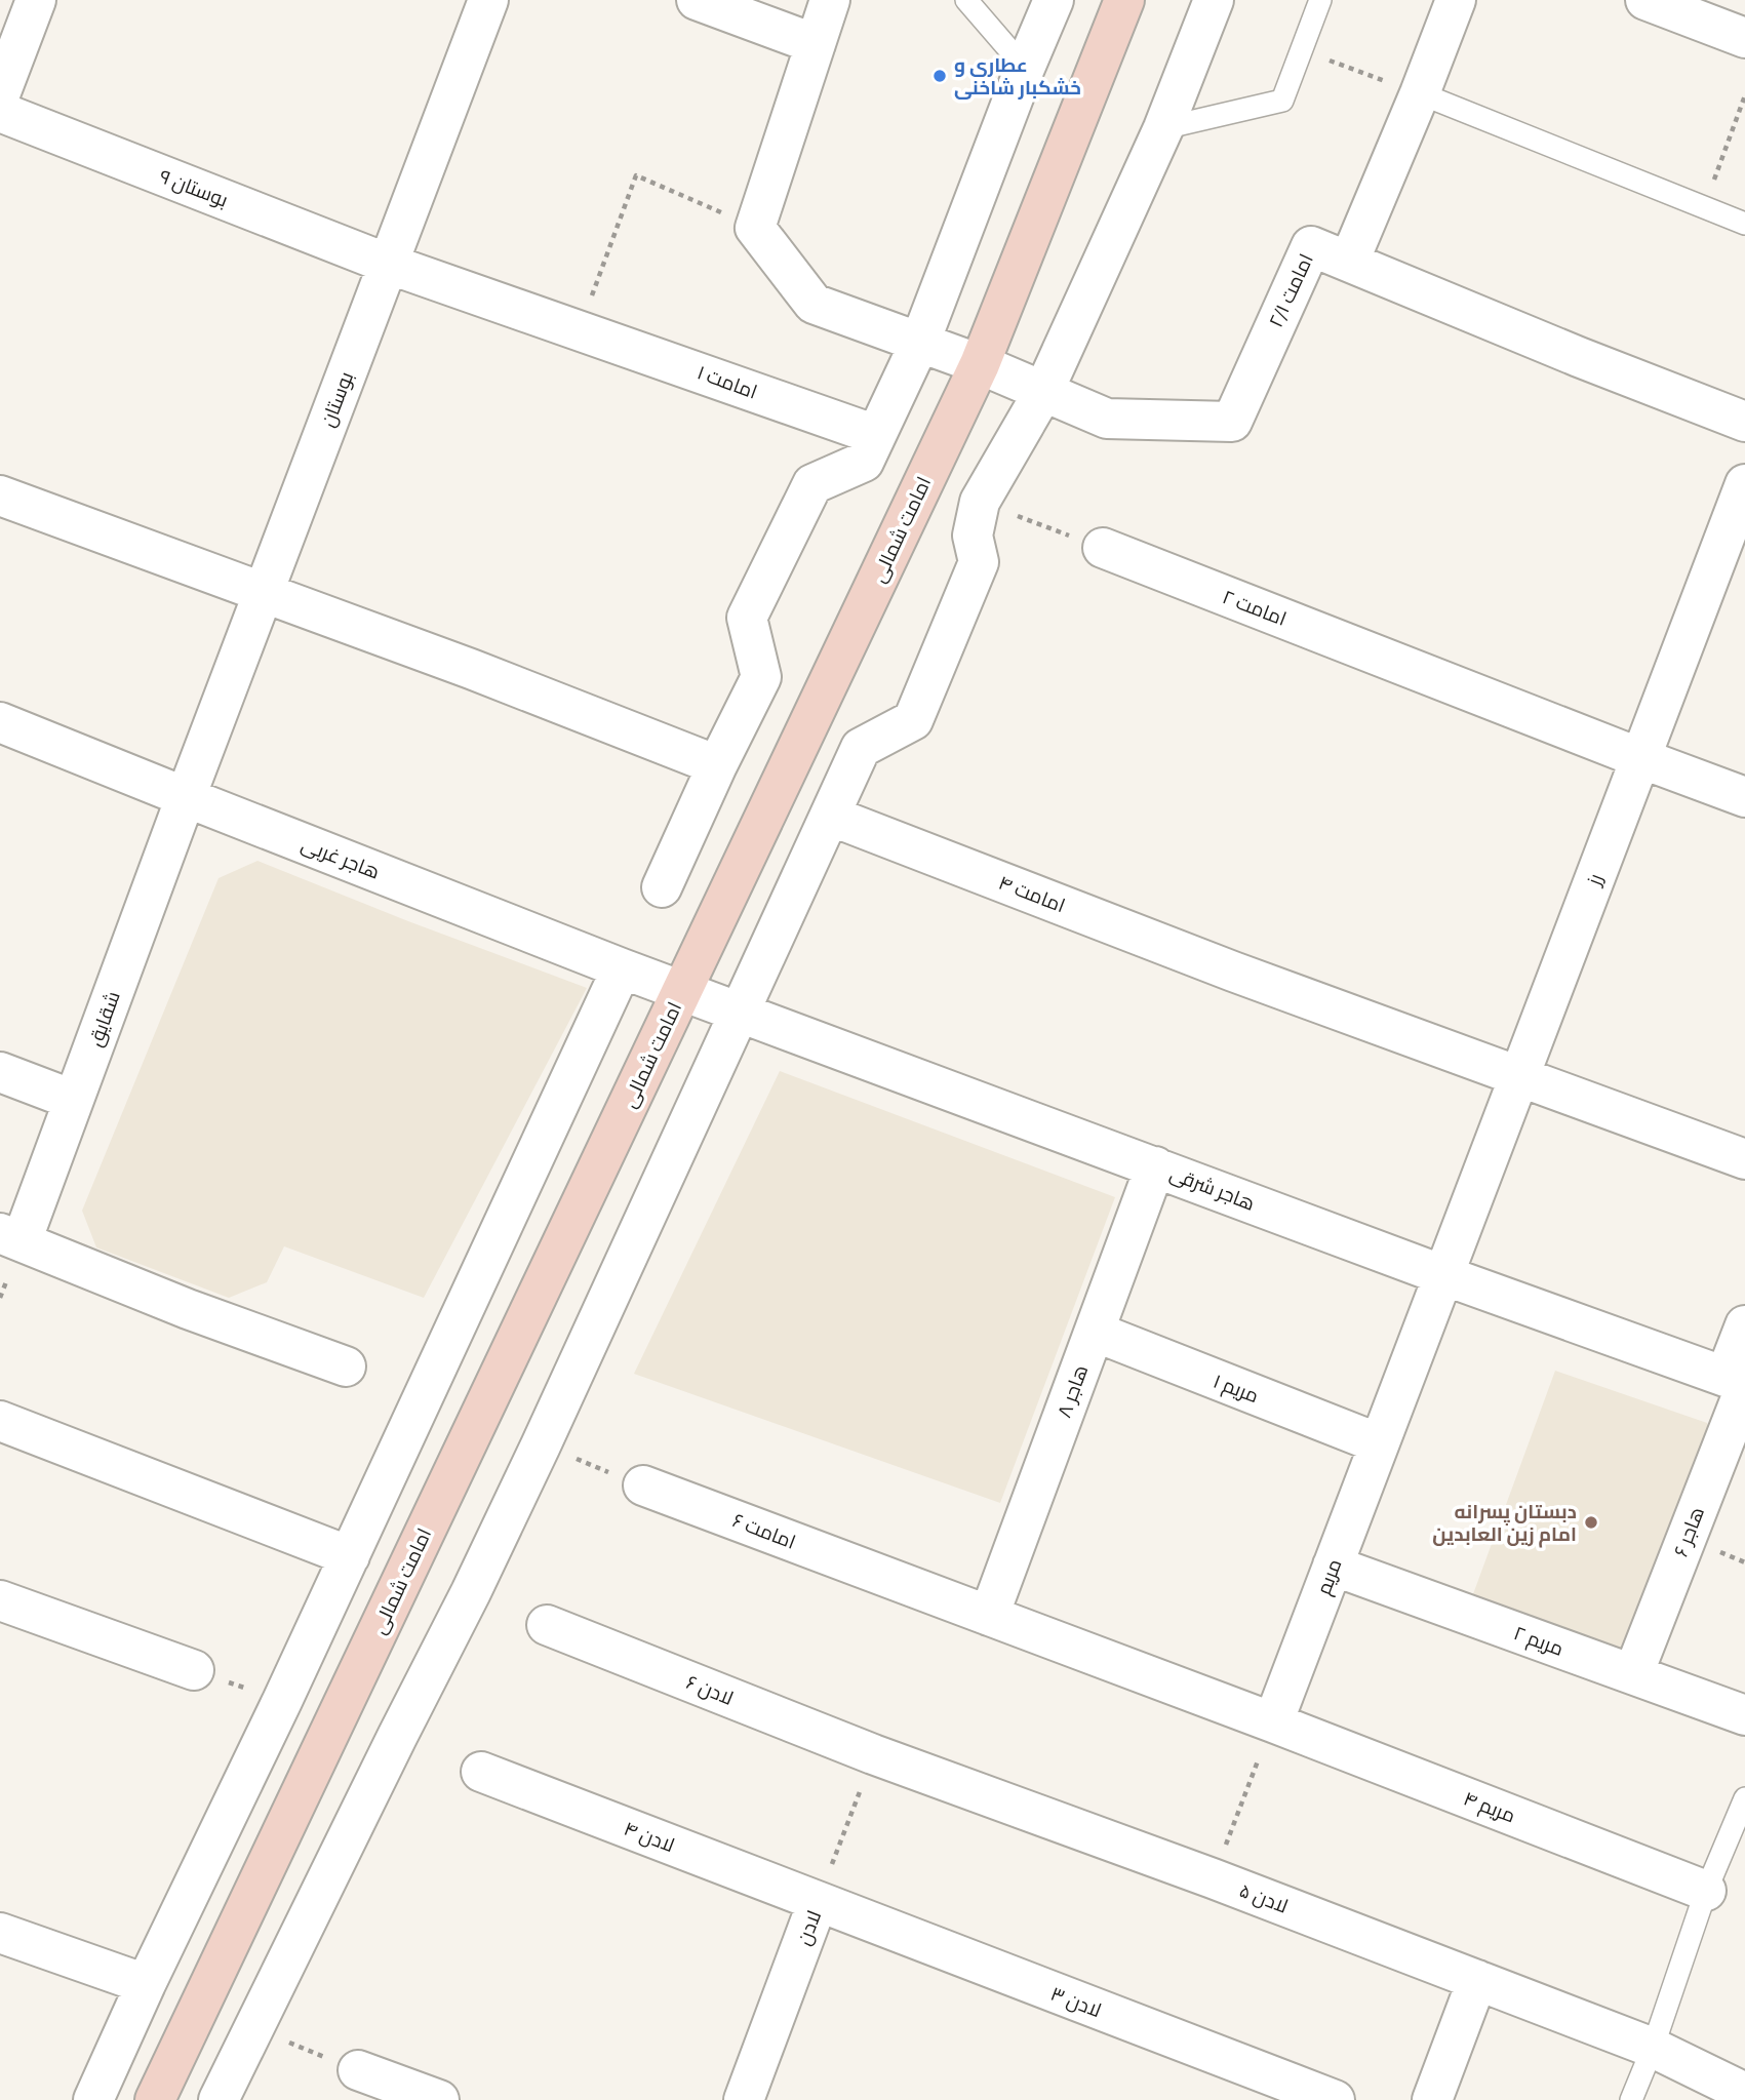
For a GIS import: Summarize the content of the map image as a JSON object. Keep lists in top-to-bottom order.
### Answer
{
  "streets": {
    "main road": ["امامت شمالی"],
    "street": [
      "بوستان ۹",
      "امامت ۲/۱",
      "امامت ۱",
      "بوستان",
      "امامت ۲",
      "هاجر غربی",
      "رز",
      "امامت ۴",
      "شقایق",
      "هاجر شرقی",
      "مریم ۱",
      "هاجر ۸",
      "امامت ۶",
      "هاجر ۶",
      "مریم",
      "مریم ۲",
      "لادن ۶",
      "مریم ۴",
      "لادن ۴",
      "لادن ۵",
      "لادن",
      "لادن ۳"
    ]
  },
  "crossings": [
    ["بوستان ۹", "امامت ۱"],
    ["بوستان ۹", "بوستان"],
    ["بوستان", "هاجر غربی"],
    ["بوستان", "شقایق"],
    ["امامت شمالی", "هاجر غربی"],
    ["امامت شمالی", "هاجر شرقی"],
    ["امامت ۲", "رز"],
    ["هاجر غربی", "شقایق"],
    ["هاجر غربی", "هاجر شرقی"],
    ["رز", "امامت ۴"],
    ["رز", "هاجر شرقی"],
    ["رز", "مریم"],
    ["هاجر شرقی", "هاجر ۸"],
    ["هاجر شرقی", "هاجر ۶"],
    ["هاجر شرقی", "مریم"],
    ["مریم ۱", "هاجر ۸"],
    ["مریم ۱", "مریم"],
    ["هاجر ۸", "امامت ۶"],
    ["امامت ۶", "مریم"],
    ["امامت ۶", "مریم ۴"],
    ["هاجر ۶", "مریم ۲"],
    ["مریم", "مریم ۲"],
    ["مریم", "مریم ۴"],
    ["لادن ۶", "لادن ۵"],
    ["لادن ۶", "لادن"],
    ["لادن ۴", "لادن"],
    ["لادن ۴", "لادن ۳"],
    ["لادن ۵", "لادن"],
    ["لادن", "لادن ۳"]
  ],
  "places": ["عطاری و خشکبار شاخنی", "دبستان پسرانه امام زین العابدین"]
}
